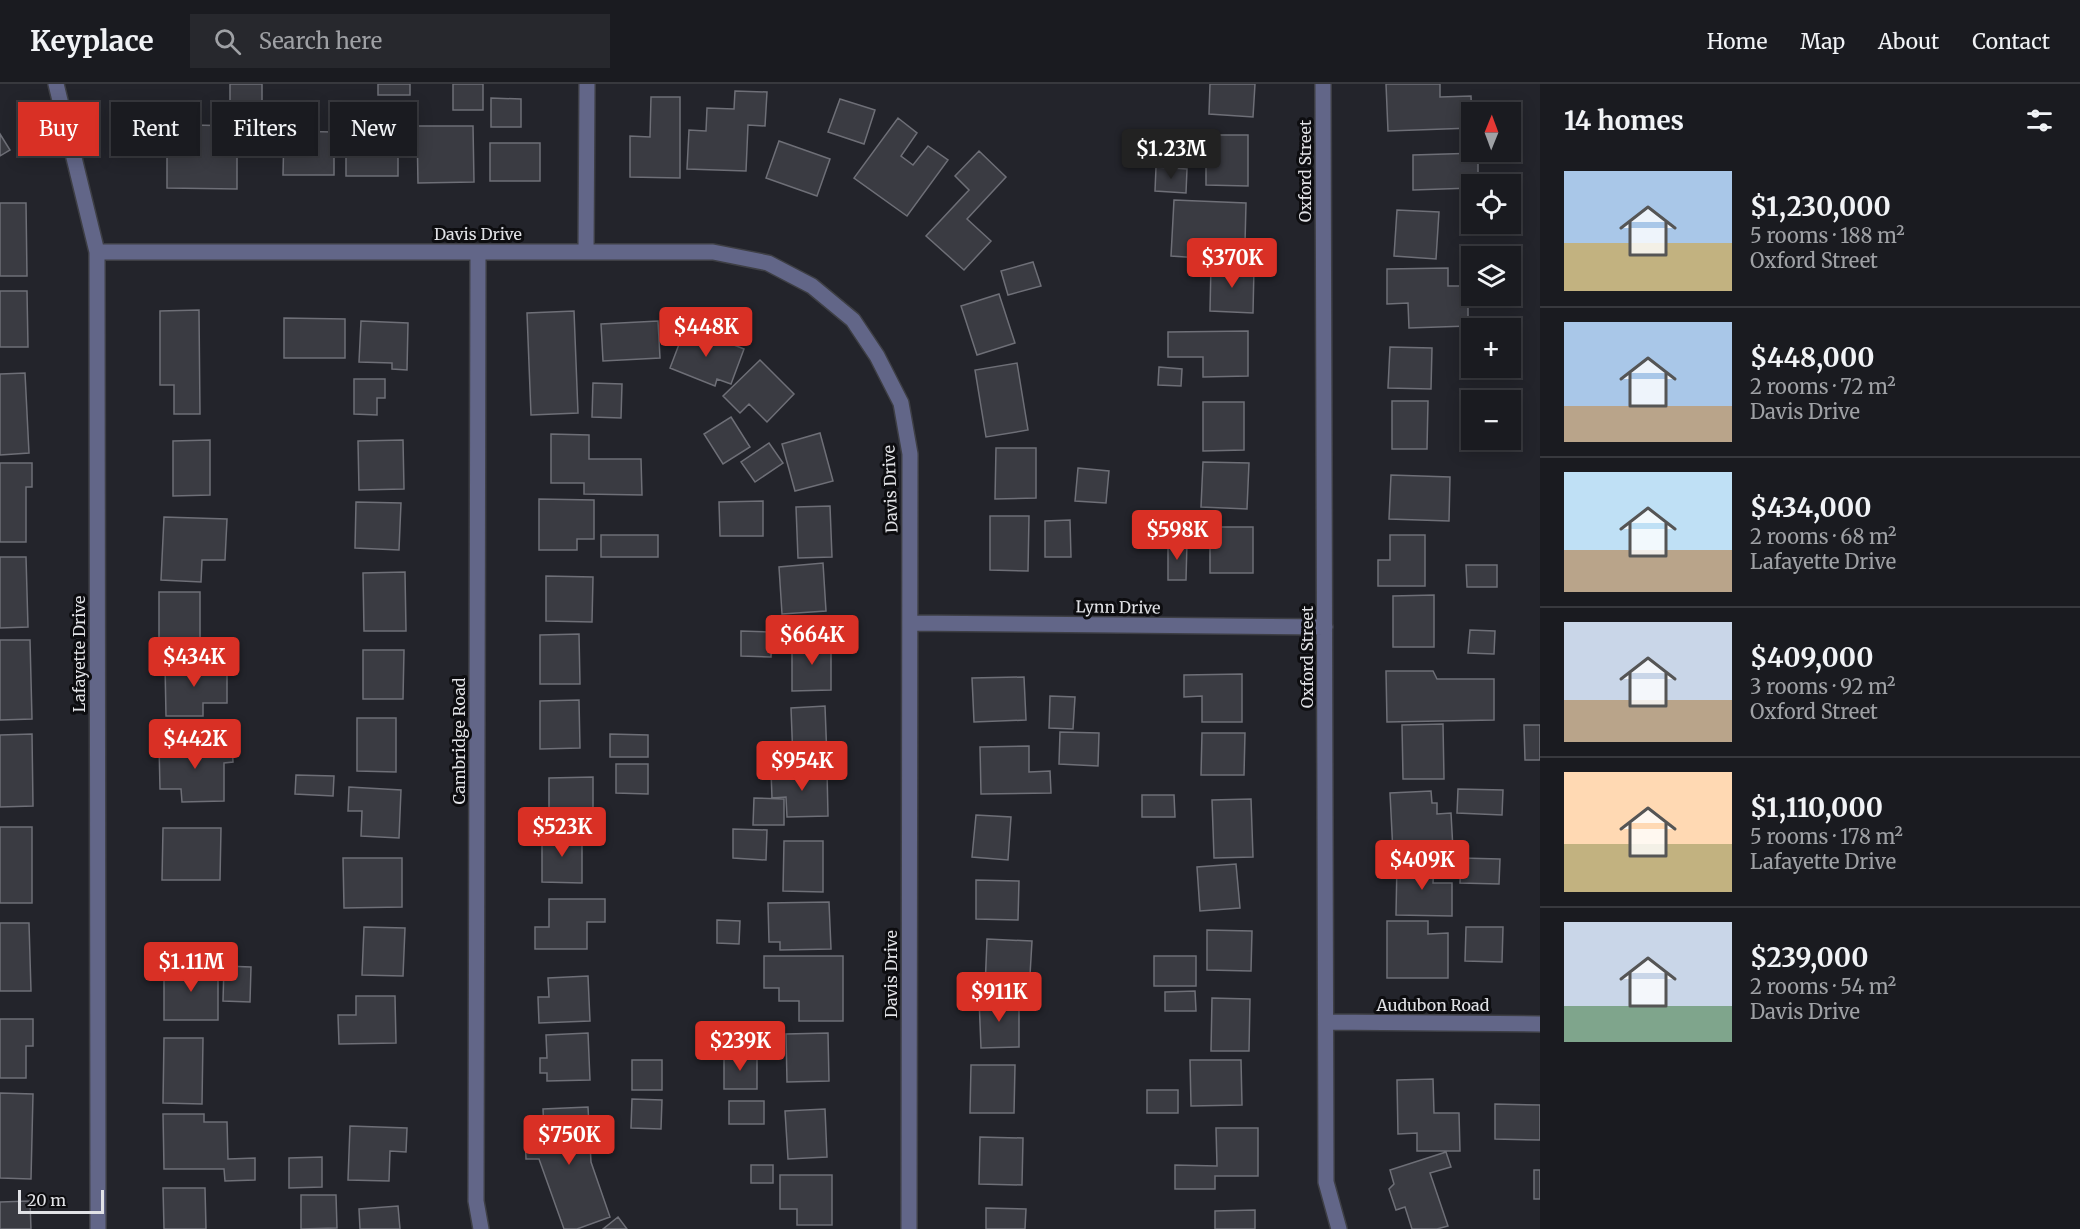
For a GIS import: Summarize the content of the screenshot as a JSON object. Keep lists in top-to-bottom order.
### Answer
{
  "streets": {
    "street": [
      "Oxford Street",
      "Davis Drive",
      "Lynn Drive",
      "Lafayette Drive",
      "Cambridge Road",
      "Audubon Road"
    ]
  },
  "crossings": [
    ["Oxford Street", "Lynn Drive"],
    ["Oxford Street", "Audubon Road"],
    ["Davis Drive", "Lynn Drive"],
    ["Davis Drive", "Lafayette Drive"],
    ["Davis Drive", "Cambridge Road"]
  ],
  "scale_bar": "20 m",
  "north": "top",
  "page": {
    "header": "Keyplace",
    "search": "Search here",
    "nav": [
      "Home",
      "Map",
      "About",
      "Contact"
    ],
    "heading": "14 homes",
    "map_buttons": ["+", "−"],
    "chip": [
      "Buy",
      "Rent",
      "Filters",
      "New"
    ],
    "price": [
      "$1.23M",
      "$370K",
      "$448K",
      "$598K",
      "$664K",
      "$434K",
      "$442K",
      "$954K",
      "$523K",
      "$409K",
      "$1.11M",
      "$911K",
      "$239K",
      "$750K"
    ],
    "list": [
      {
        "name": "$1,230,000",
        "note": "5 rooms · 188 m² · Oxford Street"
      },
      {
        "name": "$448,000",
        "note": "2 rooms · 72 m² · Davis Drive"
      },
      {
        "name": "$434,000",
        "note": "2 rooms · 68 m² · Lafayette Drive"
      },
      {
        "name": "$409,000",
        "note": "3 rooms · 92 m² · Oxford Street"
      },
      {
        "name": "$1,110,000",
        "note": "5 rooms · 178 m² · Lafayette Drive"
      },
      {
        "name": "$239,000",
        "note": "2 rooms · 54 m² · Davis Drive"
      }
    ],
    "scale": "20 m"
  }
}
